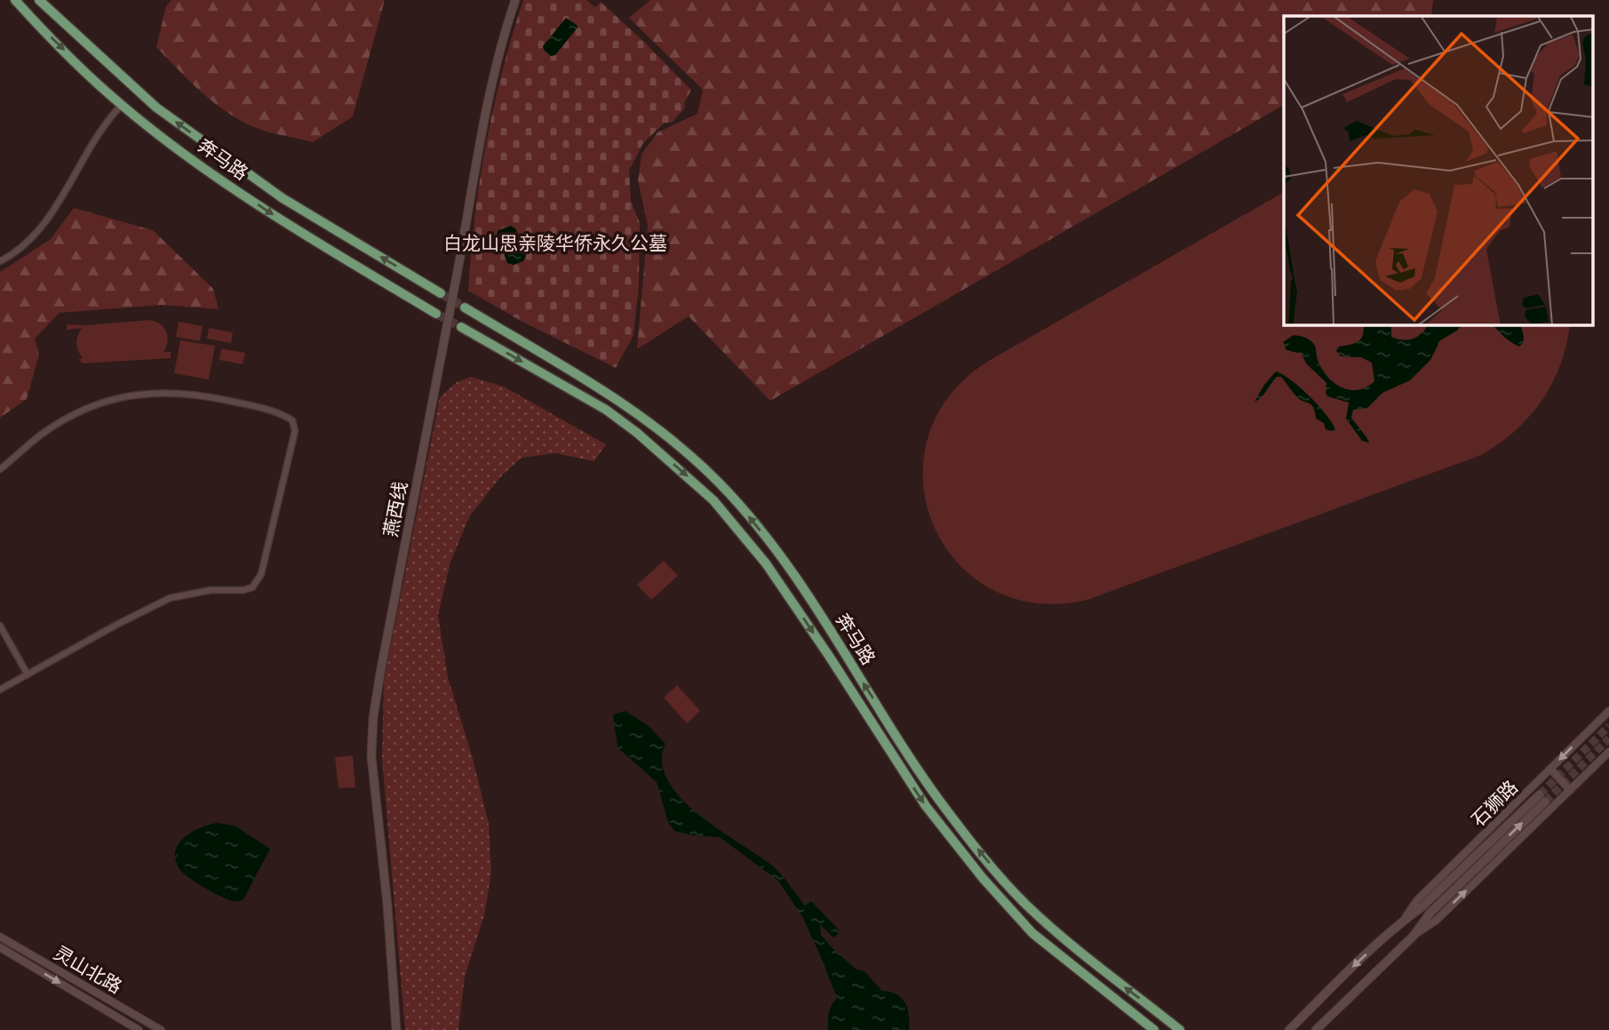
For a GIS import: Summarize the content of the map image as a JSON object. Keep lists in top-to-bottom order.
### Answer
{
  "streets": {
    "main road": ["奔马路", "燕西线", "石狮路"],
    "street": ["灵山北路"]
  },
  "parks": ["白龙山思亲陵华侨永久公墓"]
}
